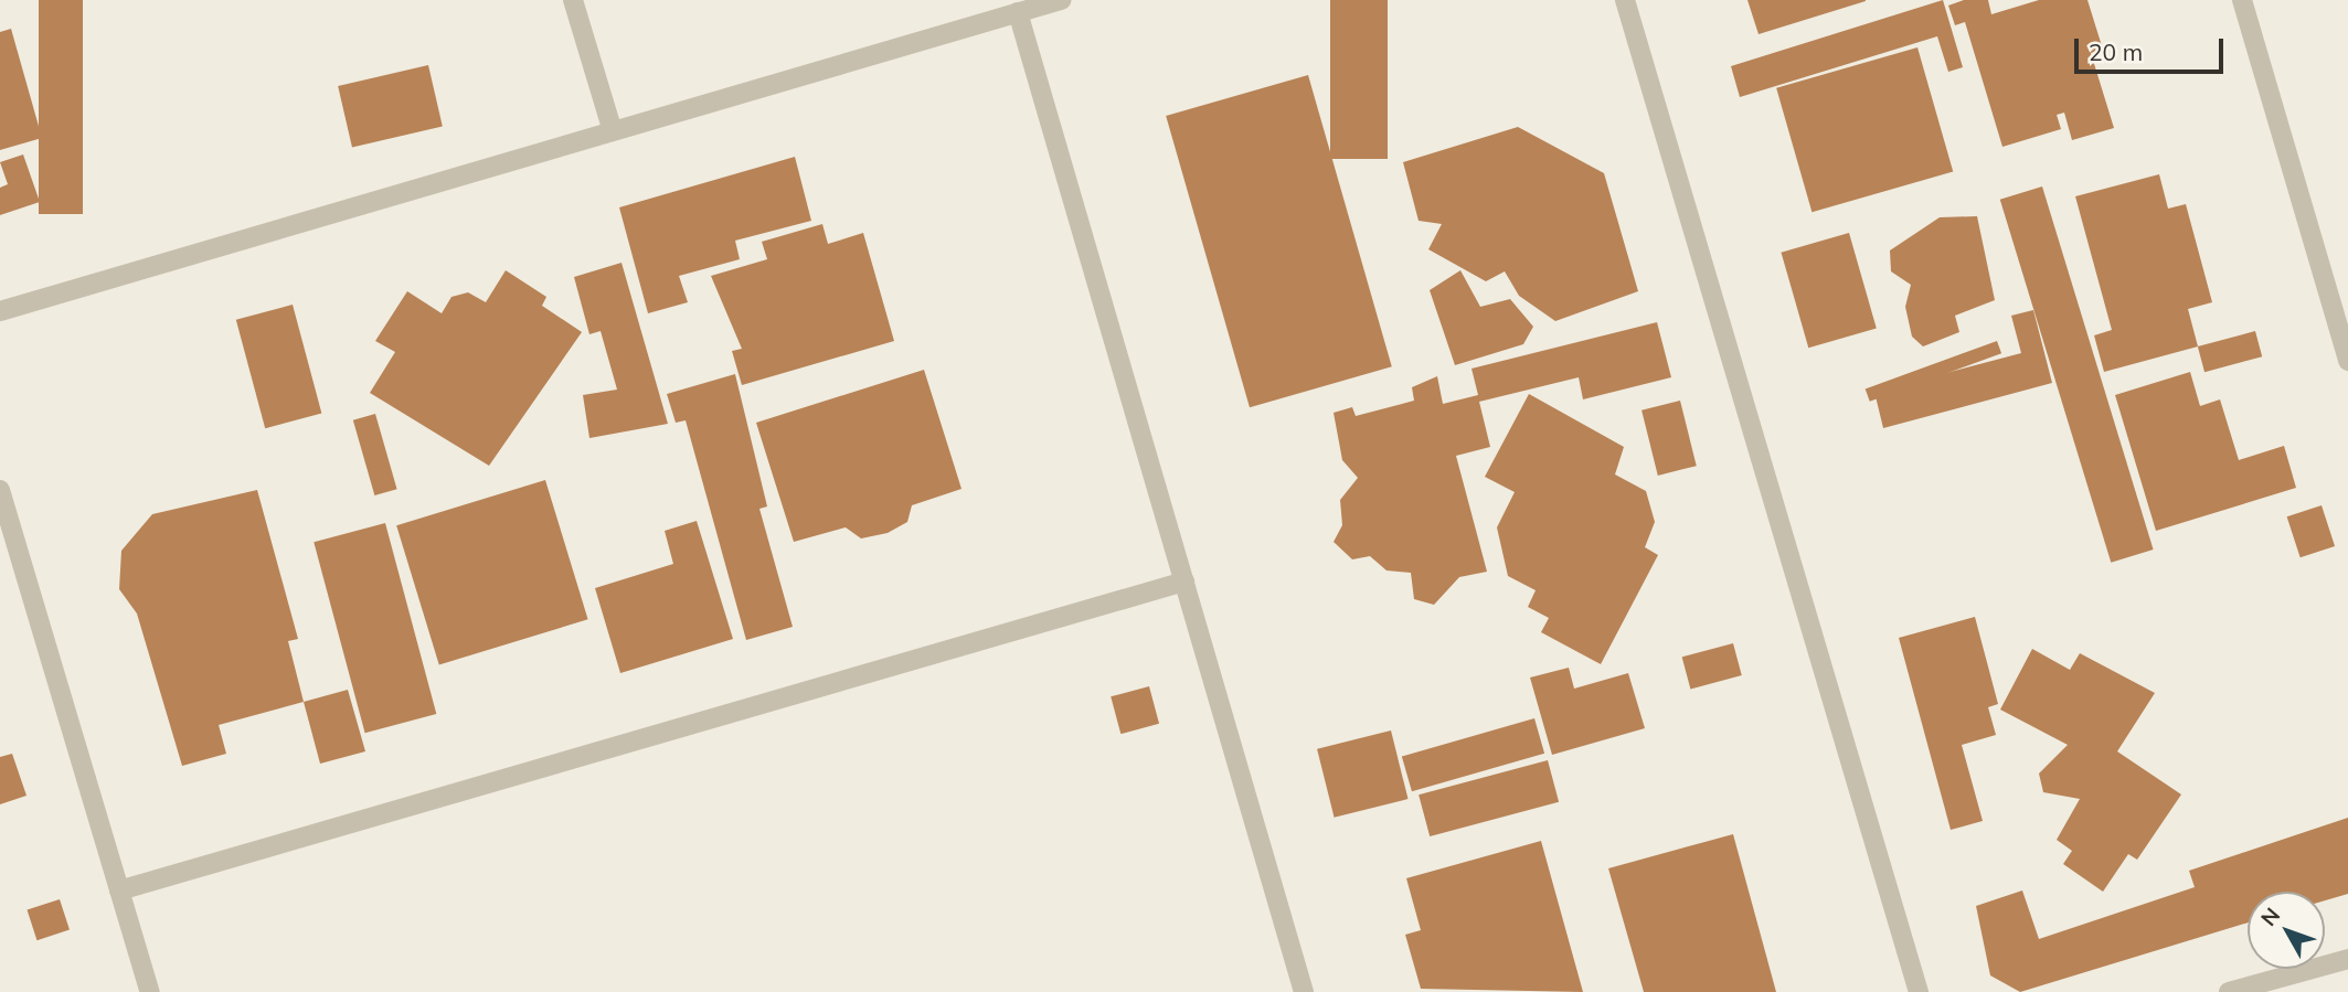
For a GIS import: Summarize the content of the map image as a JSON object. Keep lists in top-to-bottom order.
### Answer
{
  "scale_bar": "20 m",
  "north": "top left"
}
